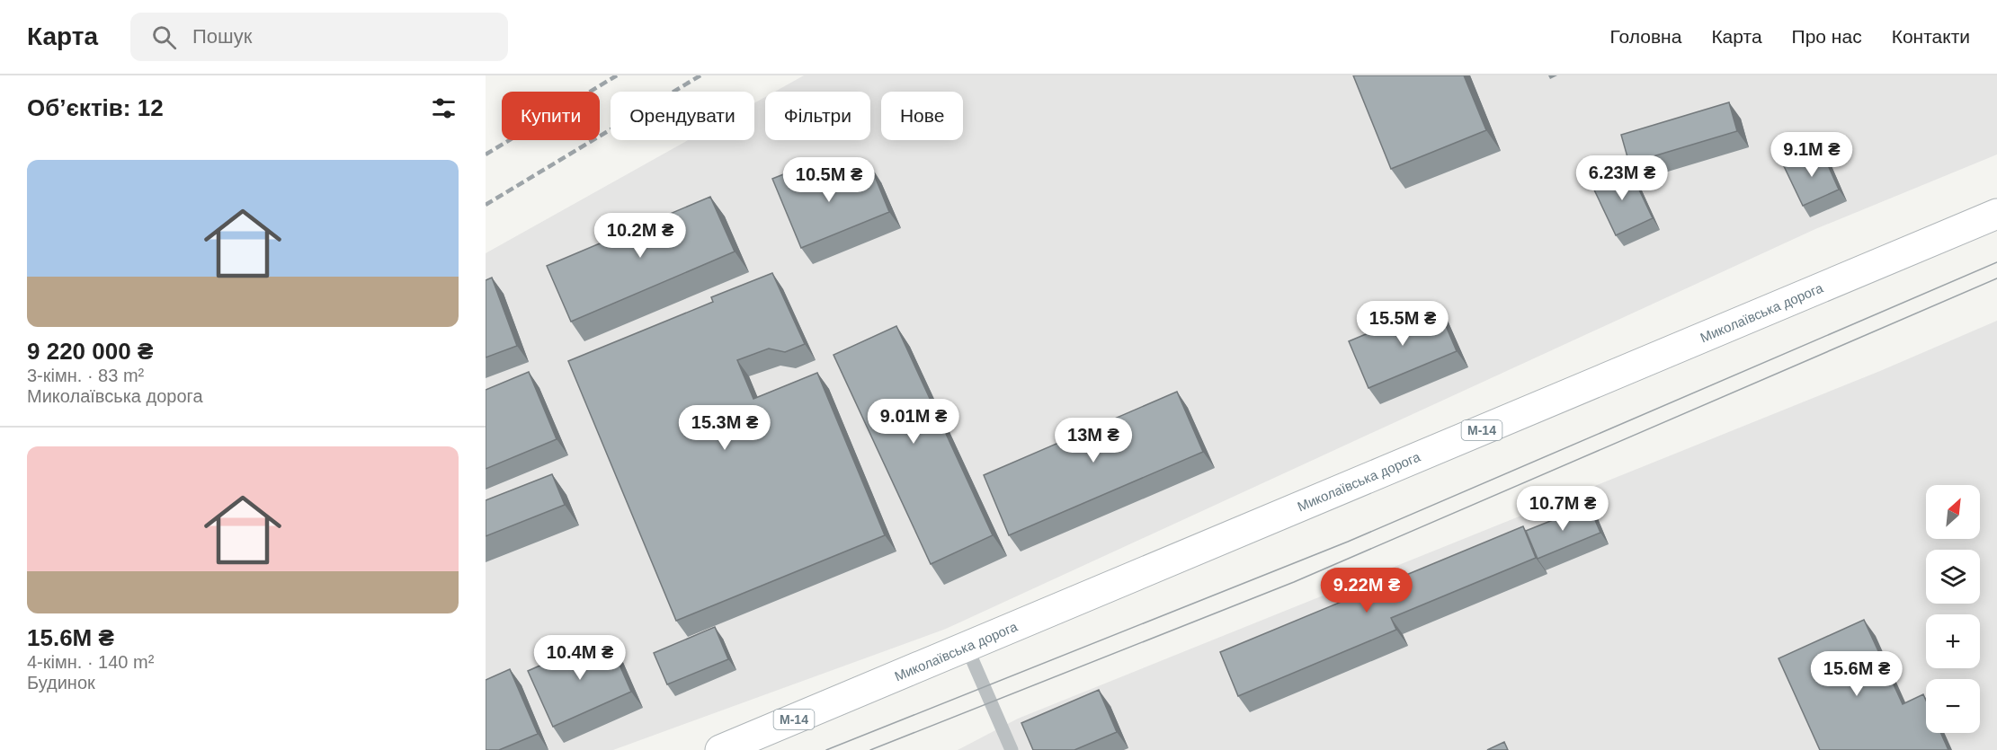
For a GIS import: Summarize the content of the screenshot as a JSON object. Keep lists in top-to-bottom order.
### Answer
{
  "streets": {
    "main road": ["Миколаївська дорога", "М-14"]
  },
  "north": "top right",
  "page": {
    "header": "Карта",
    "search": "Пошук",
    "nav": [
      "Головна",
      "Карта",
      "Про нас",
      "Контакти"
    ],
    "heading": "Об’єктів: 12",
    "chip": [
      "Купити",
      "Орендувати",
      "Фільтри",
      "Нове"
    ],
    "price": [
      "9.1M ₴",
      "6.23M ₴",
      "10.5M ₴",
      "10.2M ₴",
      "15.5M ₴",
      "9.01M ₴",
      "15.3M ₴",
      "13M ₴",
      "10.7M ₴",
      "9.22M ₴",
      "10.4M ₴",
      "15.6M ₴"
    ],
    "list": [
      {
        "name": "9 220 000 ₴",
        "note": "3-кімн. · 83 m² · Миколаївська дорога"
      },
      {
        "name": "15.6M ₴",
        "note": "4-кімн. · 140 m² · Будинок"
      }
    ],
    "map_buttons": ["+", "−"]
  }
}
